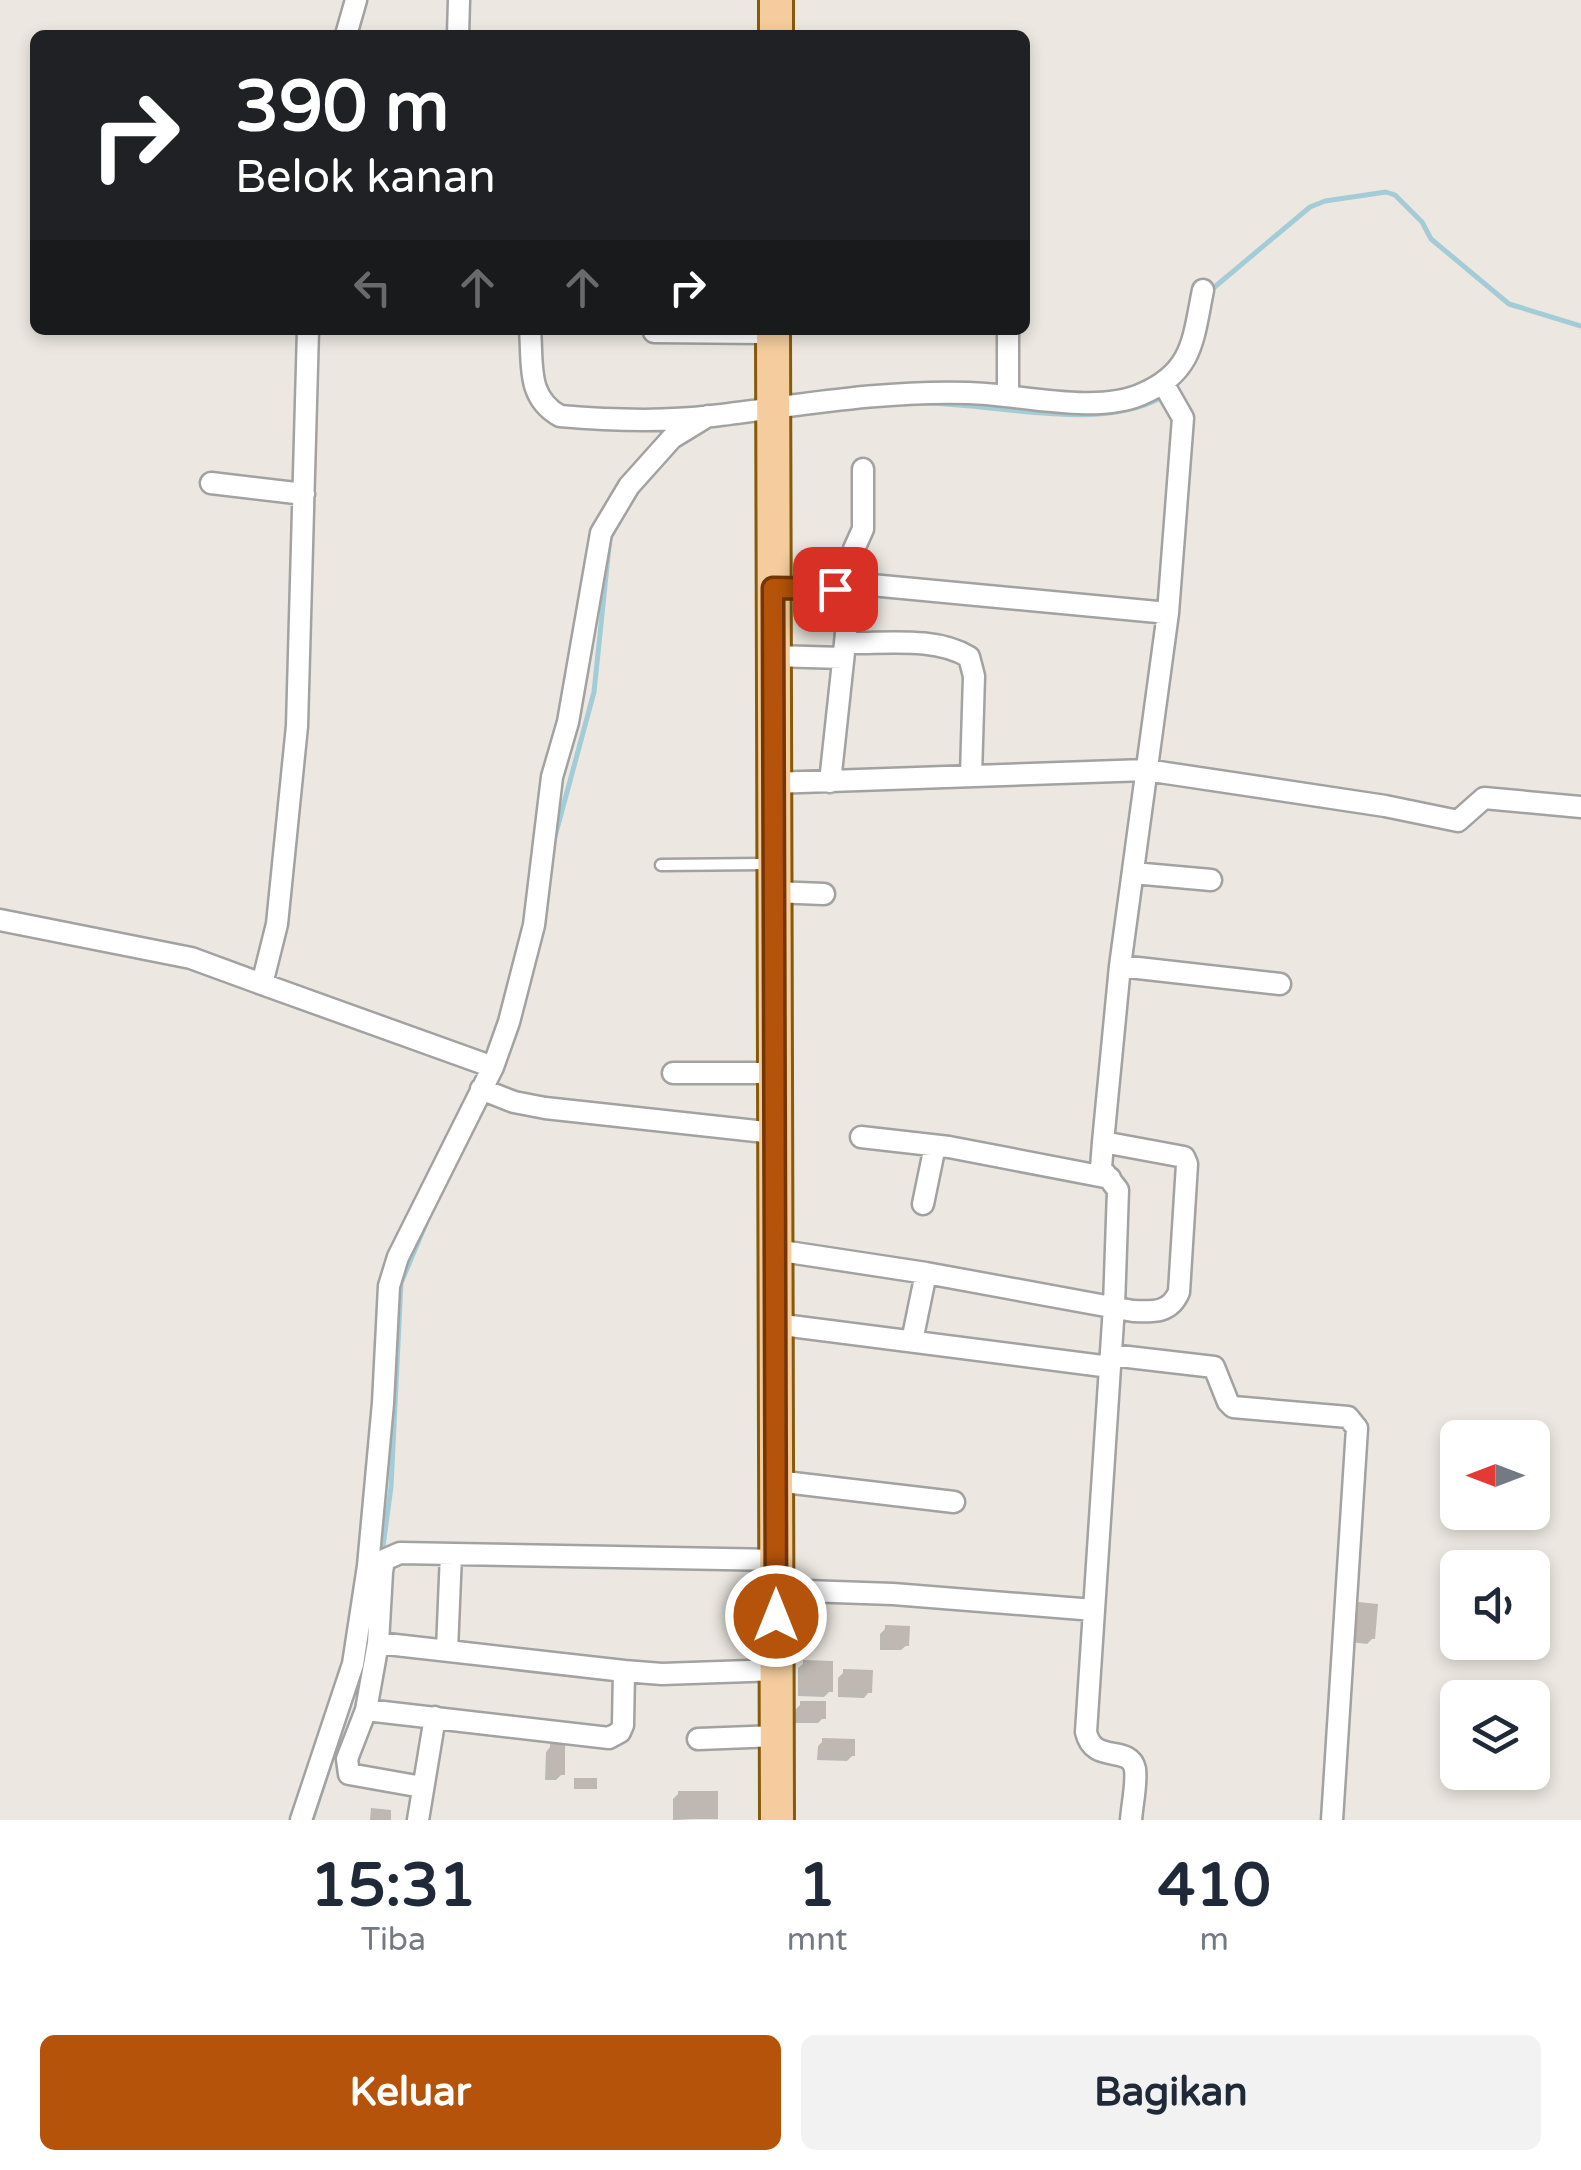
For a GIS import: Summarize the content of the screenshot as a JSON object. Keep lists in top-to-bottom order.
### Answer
{
  "north": "left",
  "page": {
    "turn": ["390 m", "Belok kanan"],
    "eta": [
      "15:31",
      "Tiba",
      "1",
      "mnt",
      "410",
      "m"
    ],
    "buttons": ["Keluar", "Bagikan"]
  }
}
